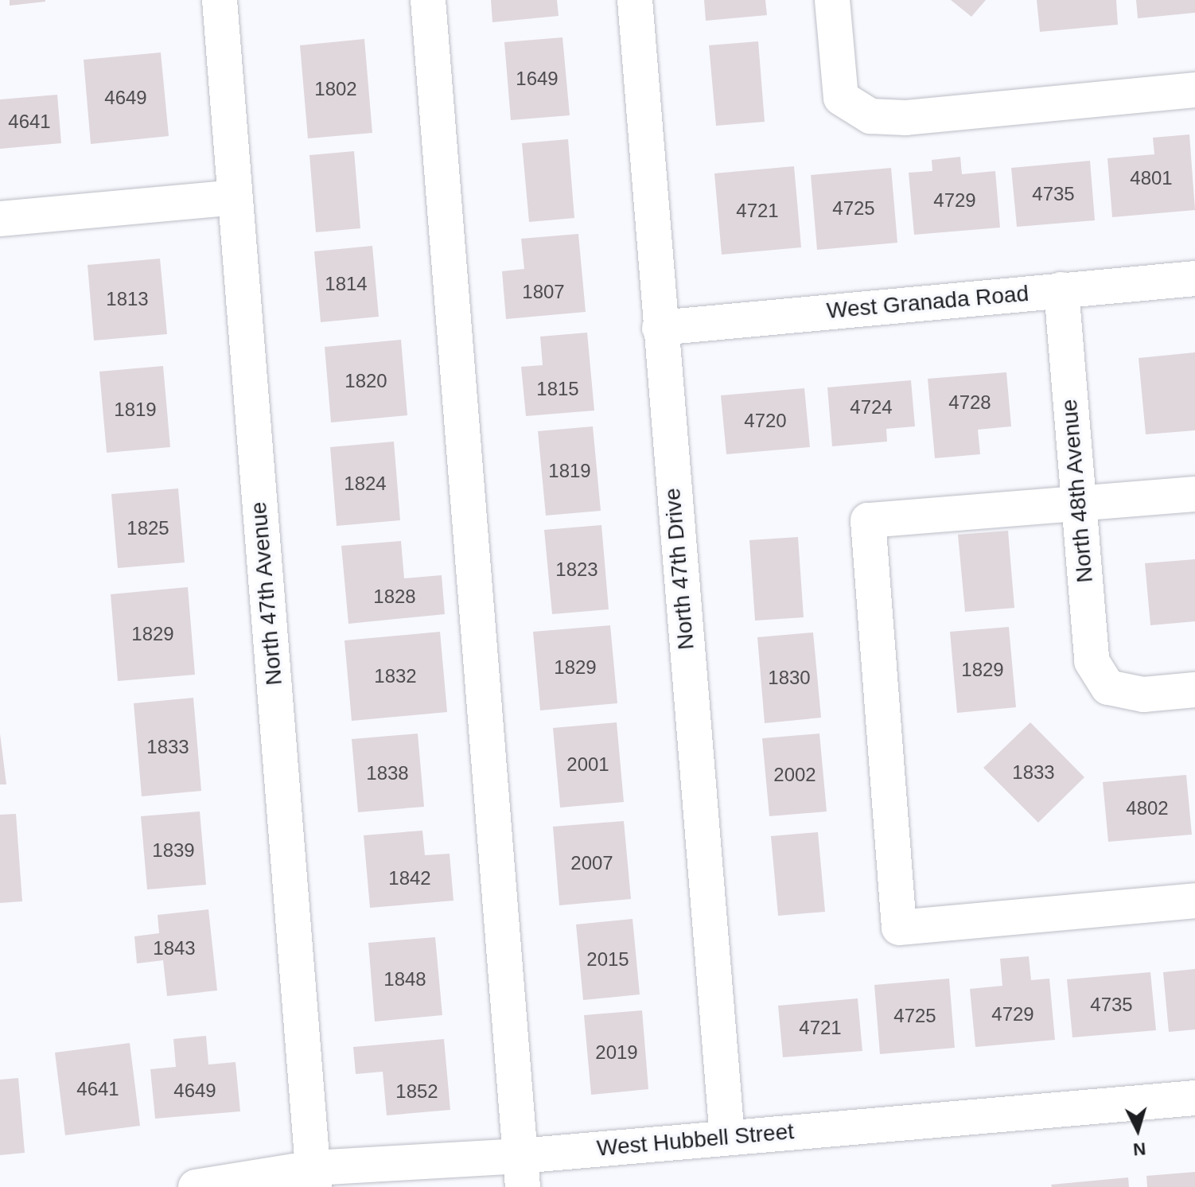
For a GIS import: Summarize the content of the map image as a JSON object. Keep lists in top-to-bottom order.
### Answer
{
  "streets": {
    "street": [
      "West Granada Road",
      "North 48th Avenue",
      "North 47th Drive",
      "North 47th Avenue",
      "West Hubbell Street"
    ]
  },
  "crossings": [
    ["West Granada Road", "North 48th Avenue"],
    ["West Granada Road", "North 47th Drive"],
    ["North 47th Drive", "West Hubbell Street"],
    ["North 47th Avenue", "West Hubbell Street"]
  ],
  "house_numbers": [
    "1649",
    "1802",
    "4649",
    "4641",
    "4801",
    "4735",
    "4729",
    "4725",
    "4721",
    "1814",
    "1807",
    "1813",
    "1820",
    "1815",
    "4728",
    "4724",
    "1819",
    "4720",
    "1819",
    "1824",
    "1825",
    "1823",
    "1828",
    "1829",
    "1829",
    "1829",
    "1832",
    "1830",
    "1833",
    "2001",
    "1833",
    "1838",
    "2002",
    "4802",
    "1839",
    "2007",
    "1842",
    "1843",
    "2015",
    "1848",
    "4735",
    "4729",
    "4725",
    "4721",
    "2019",
    "4641",
    "4649",
    "1852"
  ],
  "north": "bottom"
}
